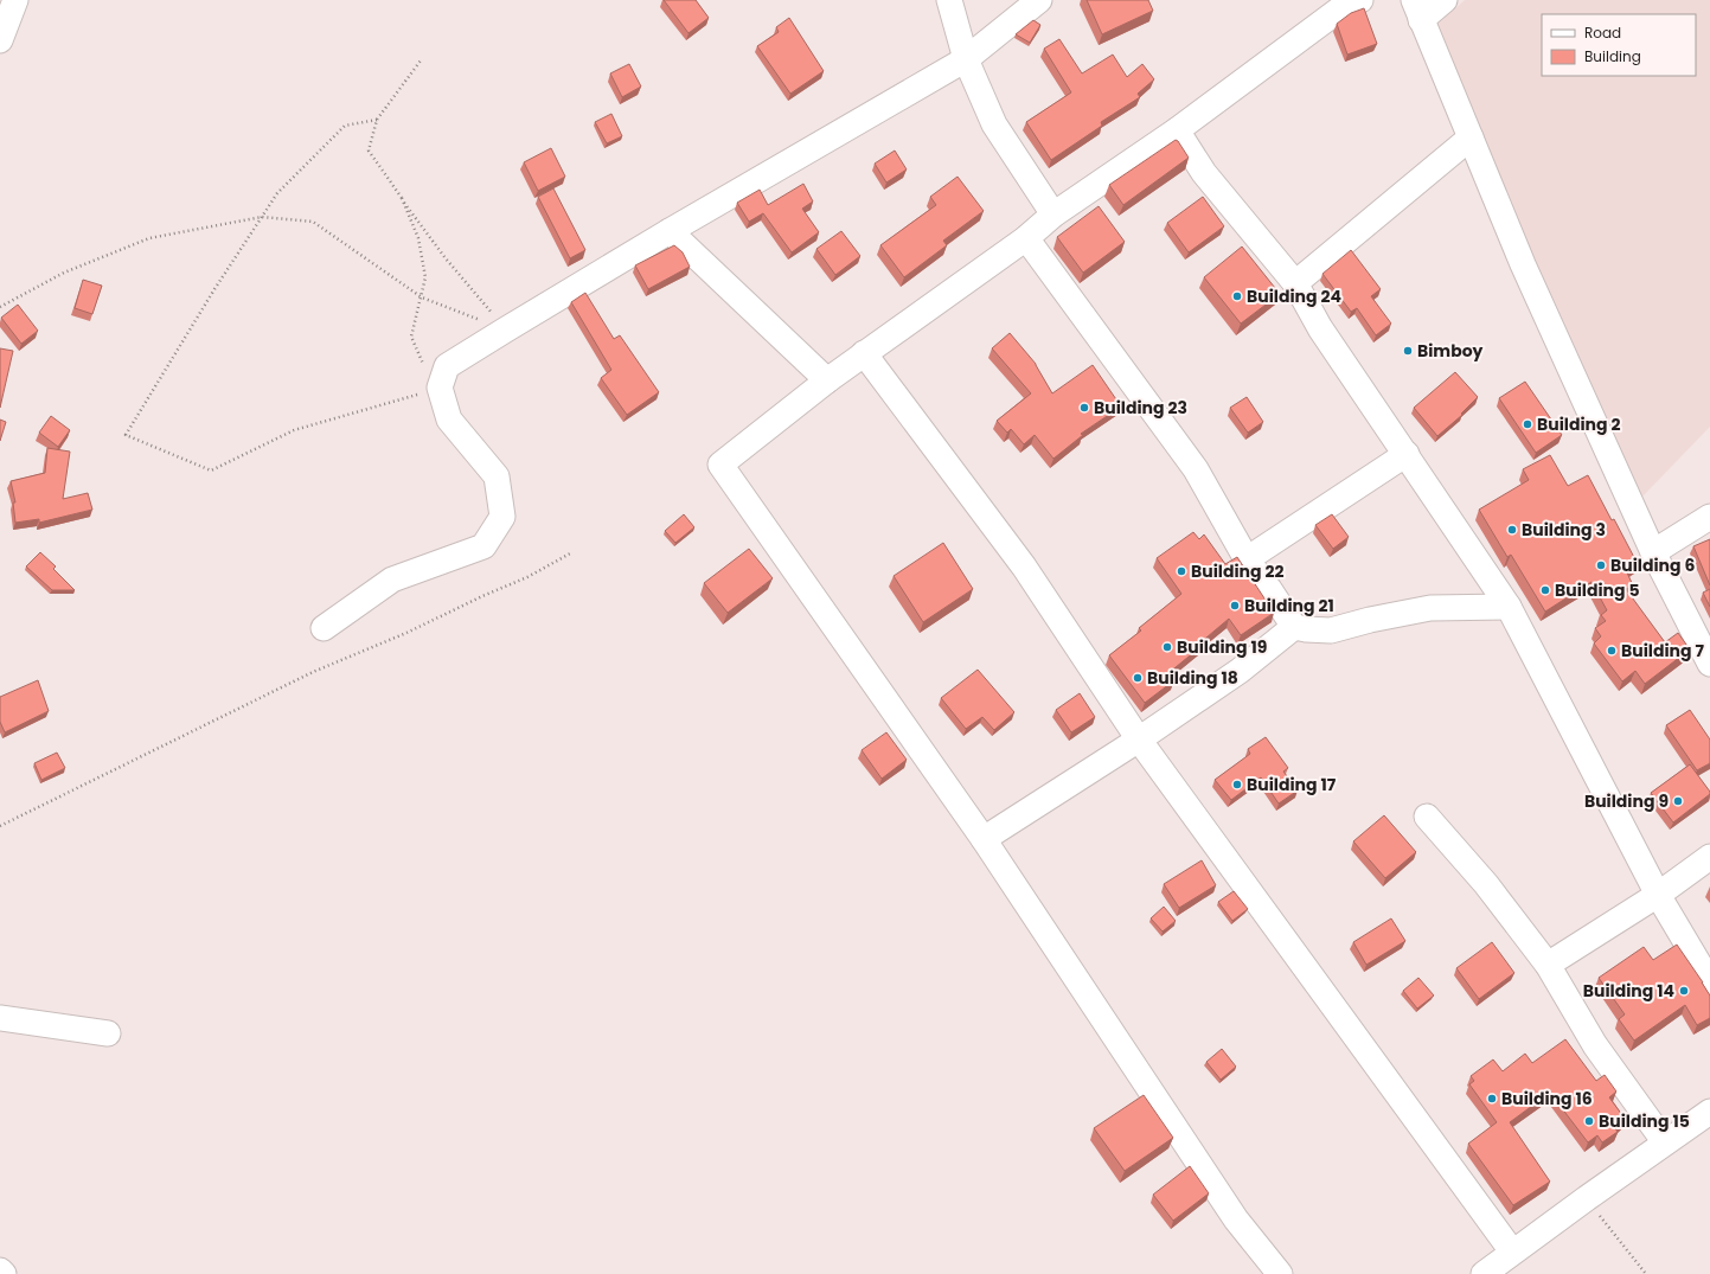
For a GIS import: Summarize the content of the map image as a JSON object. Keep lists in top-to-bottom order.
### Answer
{
  "places": [
    "Building 24",
    "Bimboy",
    "Building 23",
    "Building 2",
    "Building 3",
    "Building 6",
    "Building 22",
    "Building 5",
    "Building 21",
    "Building 19",
    "Building 7",
    "Building 18",
    "Building 17",
    "Building 9",
    "Building 14",
    "Building 16",
    "Building 15"
  ],
  "legend": ["Road", "Building"]
}
